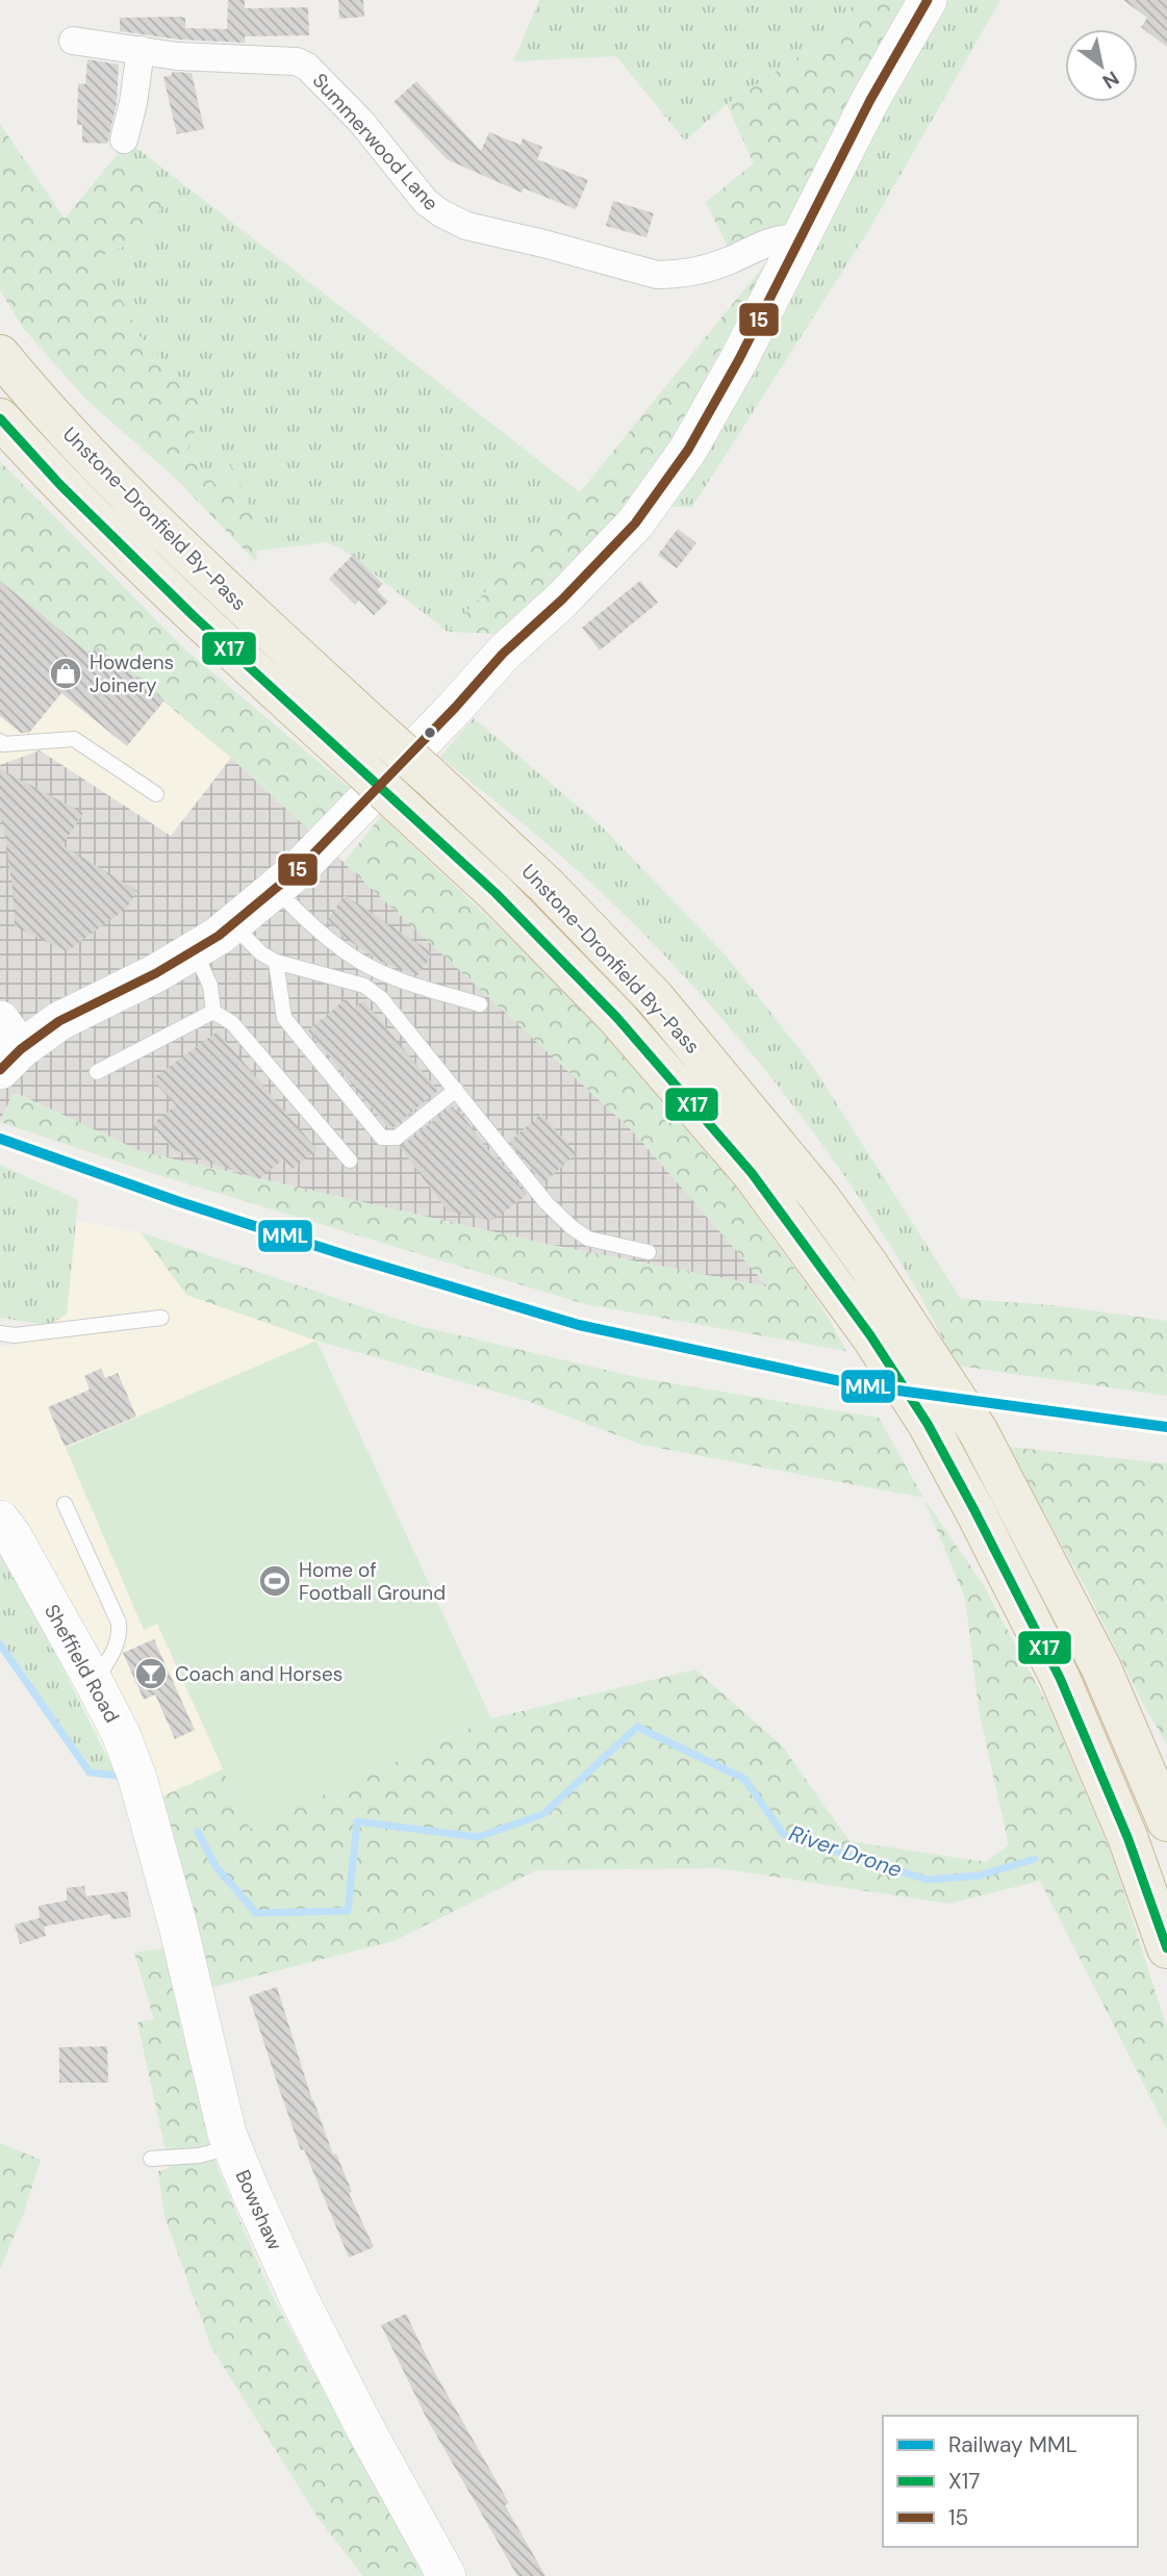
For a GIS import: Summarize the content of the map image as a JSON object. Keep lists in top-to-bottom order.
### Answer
{
  "streets": {
    "highway": ["Unstone-Dronfield By-Pass"],
    "main road": ["Sheffield Road", "Bowshaw"],
    "street": ["Summerwood Lane"]
  },
  "crossings": [
    ["Sheffield Road", "Bowshaw"]
  ],
  "water": ["River Drone"],
  "places": {
    "shop": ["Howdens Joinery"],
    "sports": ["Home of Football Ground"],
    "bar": ["Coach and Horses"]
  },
  "lines": ["transit line 15", "transit line X17", "rail line MML"],
  "legend": ["Railway MML", "X17", "15"],
  "north": "bottom right"
}
